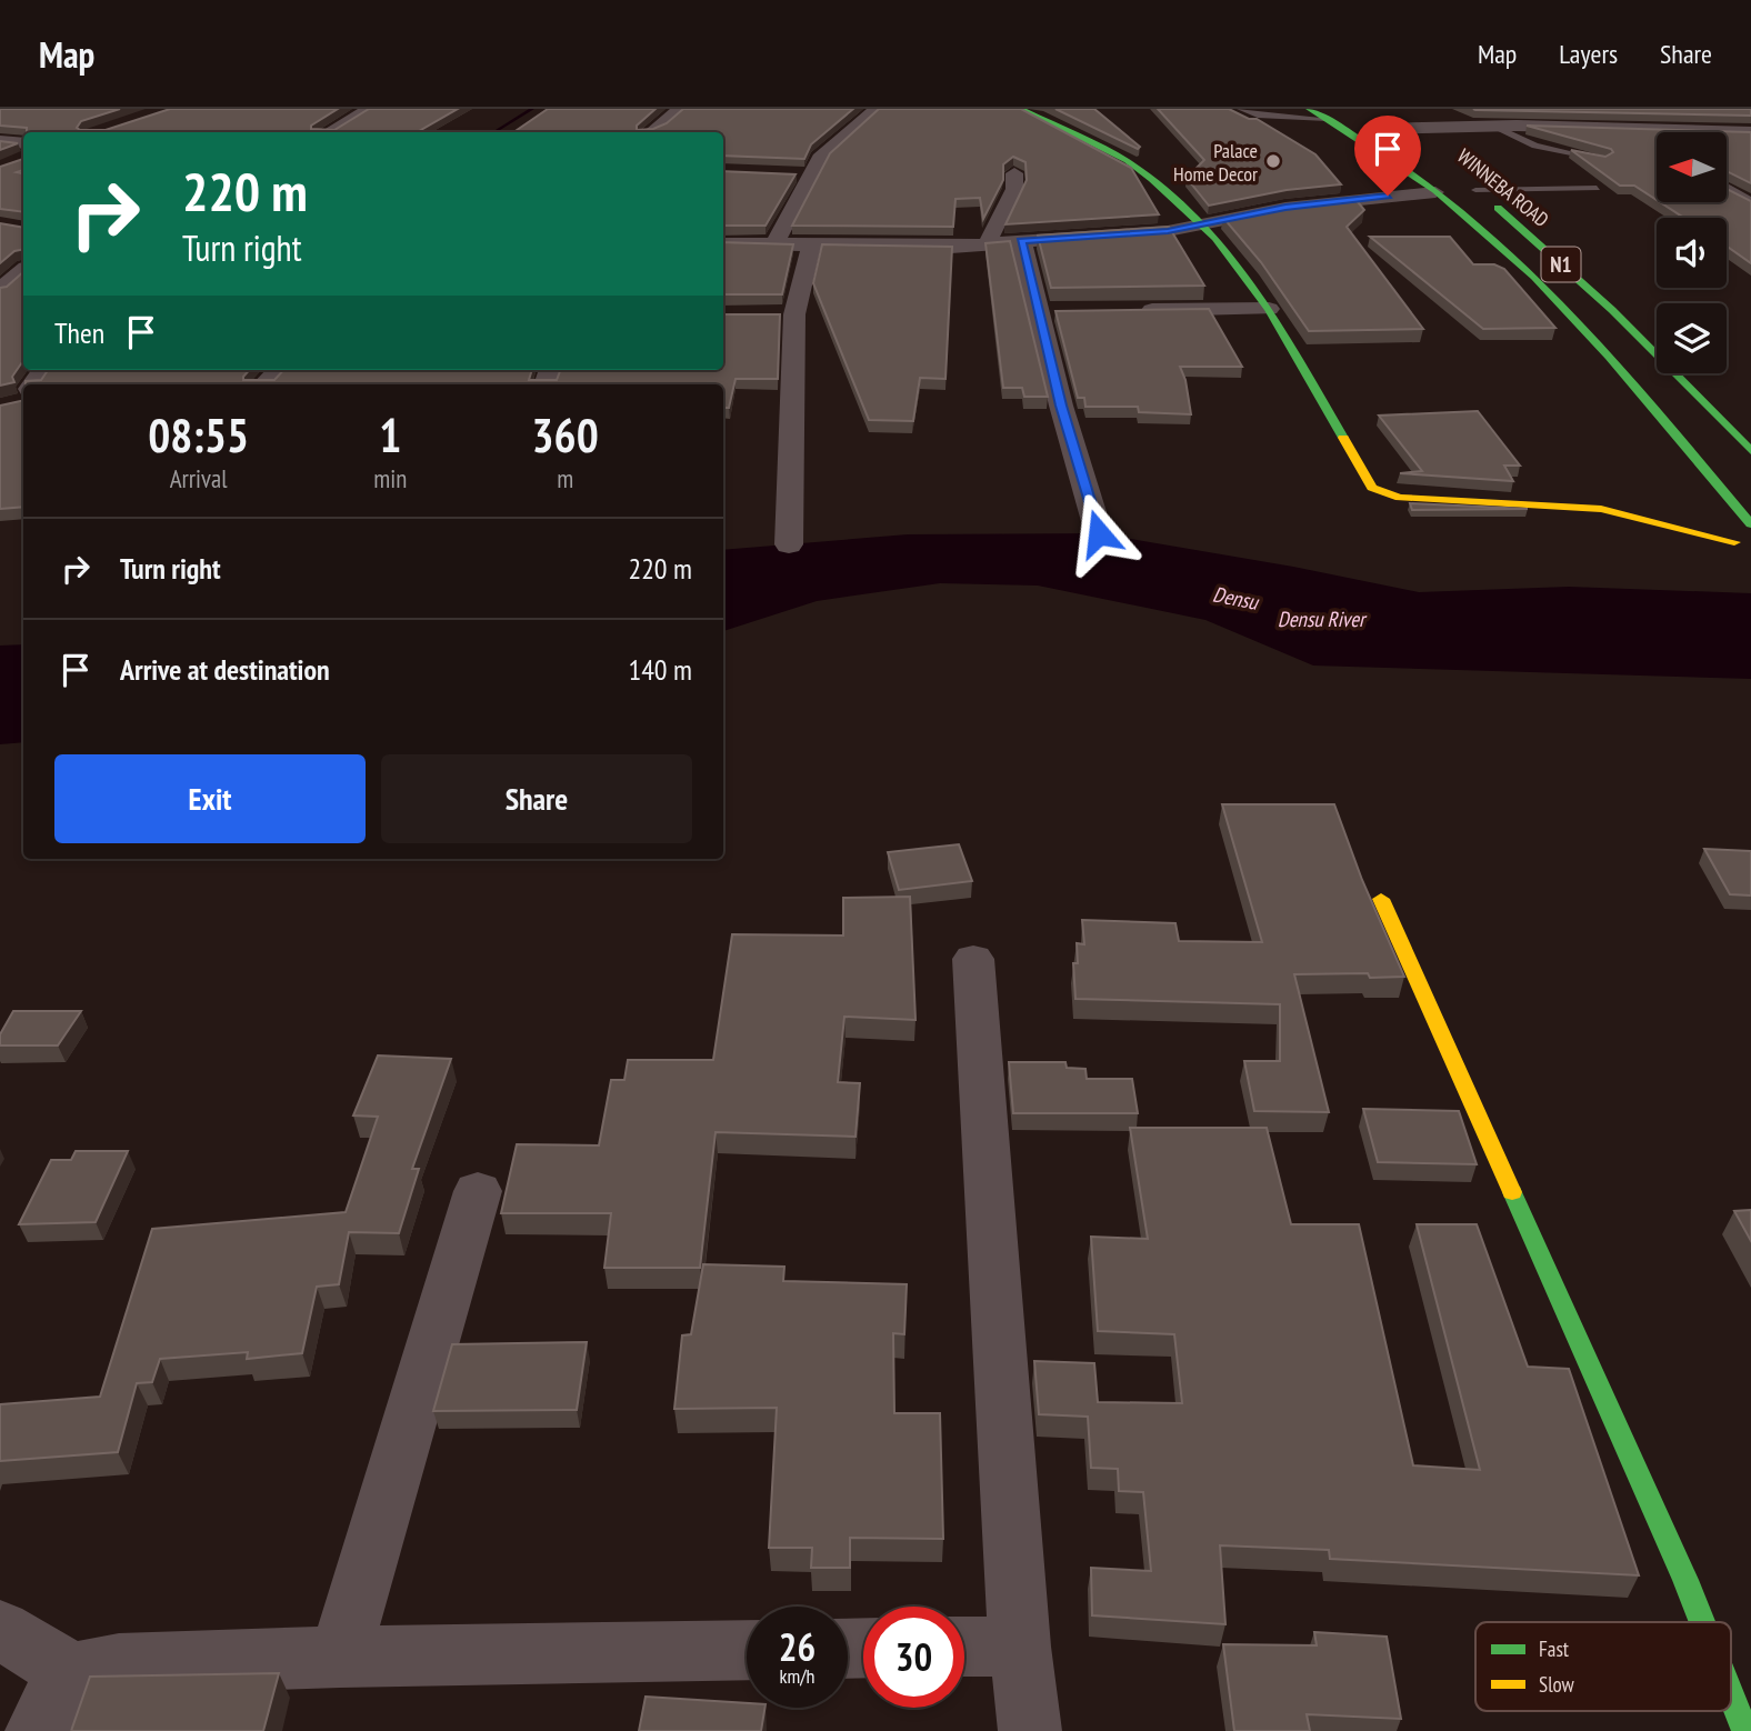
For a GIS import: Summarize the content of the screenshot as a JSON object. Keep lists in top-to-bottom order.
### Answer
{
  "streets": {
    "main road": ["WINNEBA ROAD", "N1"]
  },
  "water": ["Densu", "Densu River"],
  "places": ["Palace Home Decor"],
  "legend": ["Fast", "Slow"],
  "north": "left",
  "page": {
    "header": "Map",
    "nav": ["Map", "Layers", "Share"],
    "turn": ["220 m", "Turn right"],
    "then": "Then",
    "eta": [
      "08:55",
      "Arrival",
      "1",
      "min",
      "360",
      "m"
    ],
    "list": [
      {
        "name": "Turn right",
        "value": "220 m"
      },
      {
        "name": "Arrive at destination",
        "value": "140 m"
      }
    ],
    "buttons": ["Exit", "Share"],
    "speed": "26 km/h",
    "limit": "30"
  }
}
